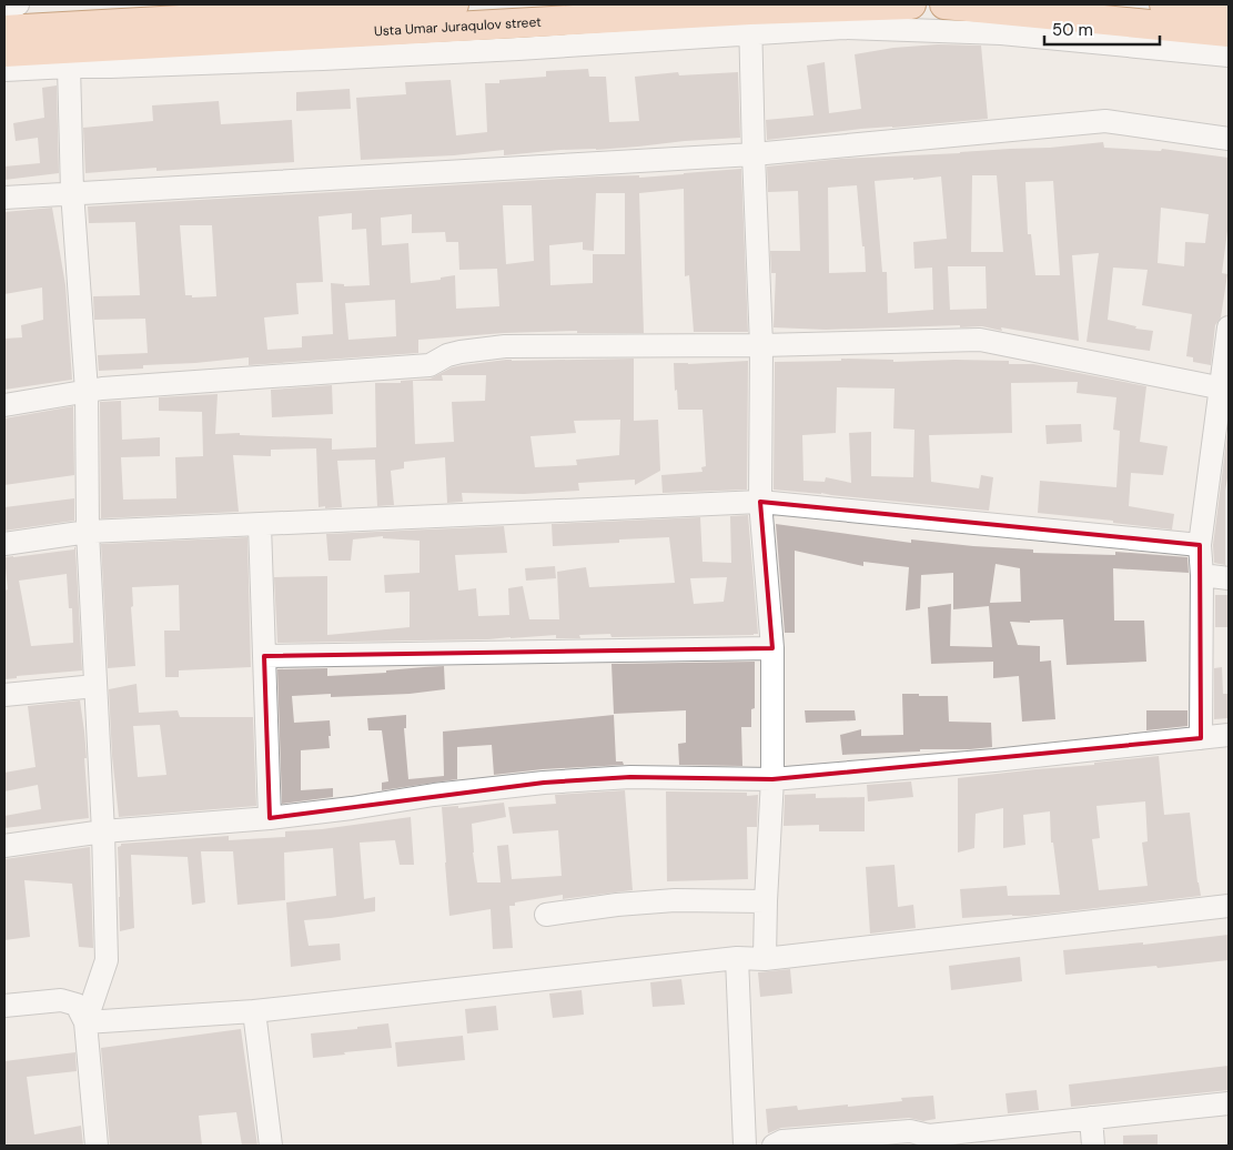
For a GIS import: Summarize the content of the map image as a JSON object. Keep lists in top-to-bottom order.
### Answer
{
  "streets": {
    "main road": ["Usta Umar Juraqulov street"]
  },
  "scale_bar": "50 m"
}
